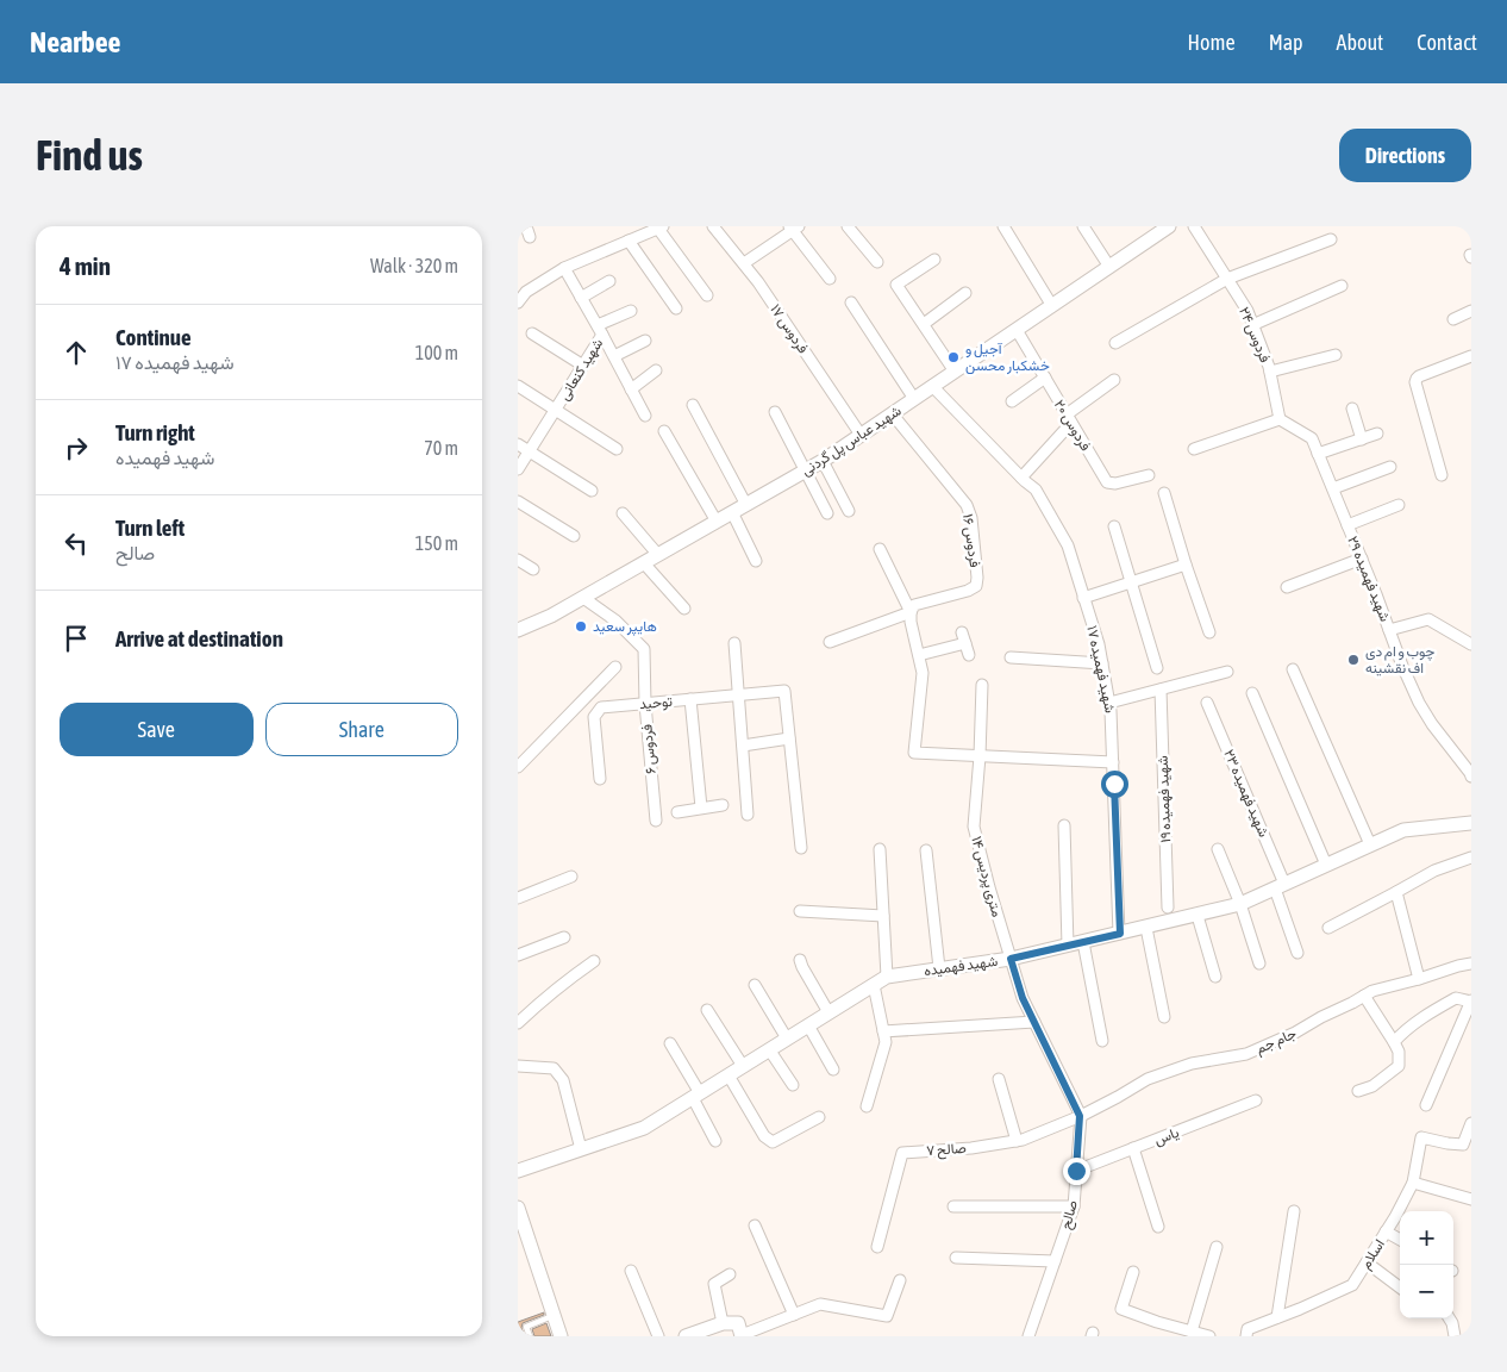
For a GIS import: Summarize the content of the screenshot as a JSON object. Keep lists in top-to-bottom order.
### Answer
{
  "streets": {
    "street": [
      "فردوس ۱۷",
      "فردوس ۲۴",
      "شهید کنعانی",
      "فردوس ۲۰",
      "شهید عباس پل گردنی",
      "فردوس ۱۶",
      "شهید فهمیده ۲۹",
      "شهید فهمیده ۱۷",
      "توحید",
      "فردوس ۶",
      "شهید فهمیده ۲۳",
      "شهید فهمیده ۱۹",
      "۱۴ متری پردیس",
      "شهید فهمیده",
      "جام جم",
      "یاس",
      "صالح ۷",
      "صالح",
      "اسلام"
    ]
  },
  "crossings": [
    ["فردوس ۱۷", "شهید عباس پل گردنی"],
    ["فردوس ۲۴", "شهید فهمیده ۲۹"],
    ["فردوس ۲۰", "شهید عباس پل گردنی"],
    ["شهید عباس پل گردنی", "فردوس ۱۶"],
    ["شهید عباس پل گردنی", "فردوس ۶"],
    ["شهید فهمیده ۱۷", "شهید فهمیده"],
    ["توحید", "فردوس ۶"],
    ["شهید فهمیده ۲۳", "شهید فهمیده"],
    ["۱۴ متری پردیس", "شهید فهمیده"],
    ["۱۴ متری پردیس", "صالح"],
    ["شهید فهمیده", "صالح"],
    ["جام جم", "صالح ۷"],
    ["جام جم", "صالح"],
    ["یاس", "صالح"],
    ["صالح ۷", "صالح"]
  ],
  "places": ["آجیل و خشکبار محسن", "هایپر سعید", "چوب و ام دی اف نقشینه"],
  "page": {
    "header": "Nearbee",
    "nav": [
      "Home",
      "Map",
      "About",
      "Contact"
    ],
    "buttons": [
      "Directions",
      ["Save", "Share"]
    ],
    "title": "Find us",
    "heading": ["4 min", "Walk · 320 m"],
    "list": [
      ["Continue", "شهید فهمیده ۱۷", "100 m"],
      ["Turn right", "شهید فهمیده", "70 m"],
      ["Turn left", "صالح", "150 m"],
      "Arrive at destination"
    ],
    "map_buttons": ["+", "−"]
  }
}
